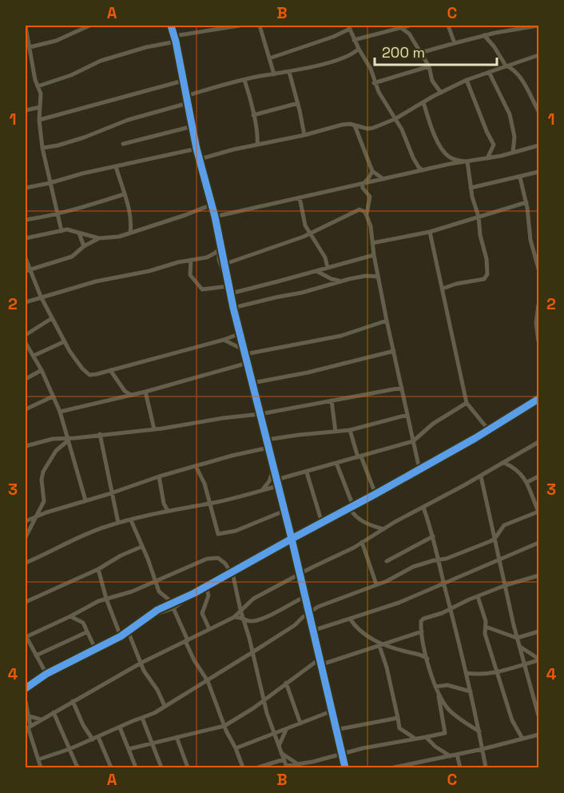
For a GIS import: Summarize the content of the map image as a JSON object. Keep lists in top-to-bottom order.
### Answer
{
  "scale_bar": "200 m",
  "grid": {
    "columns": ["A", "B", "C"],
    "rows": [
      "1",
      "2",
      "3",
      "4"
    ]
  }
}
